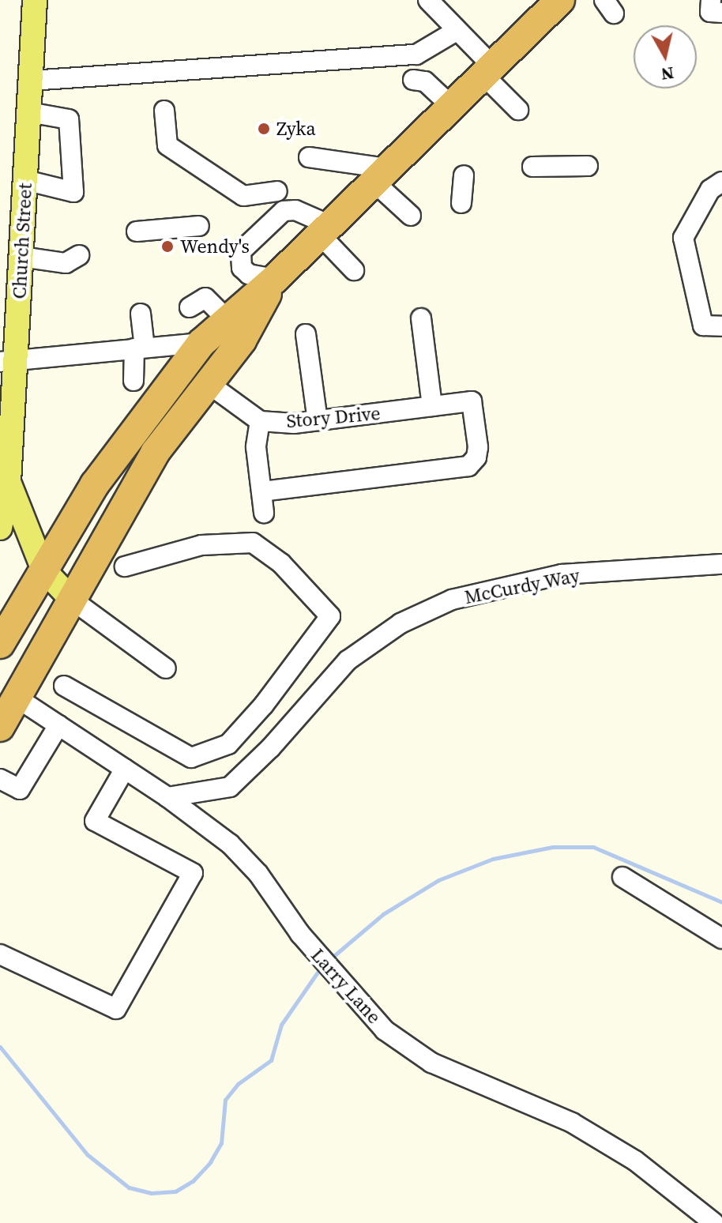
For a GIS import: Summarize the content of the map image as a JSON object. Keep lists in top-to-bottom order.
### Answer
{
  "streets": {
    "main road": ["Church Street"],
    "street": ["Story Drive", "McCurdy Way", "Larry Lane"]
  },
  "crossings": [
    ["McCurdy Way", "Larry Lane"]
  ],
  "places": ["Zyka", "Wendy's"],
  "north": "bottom"
}
